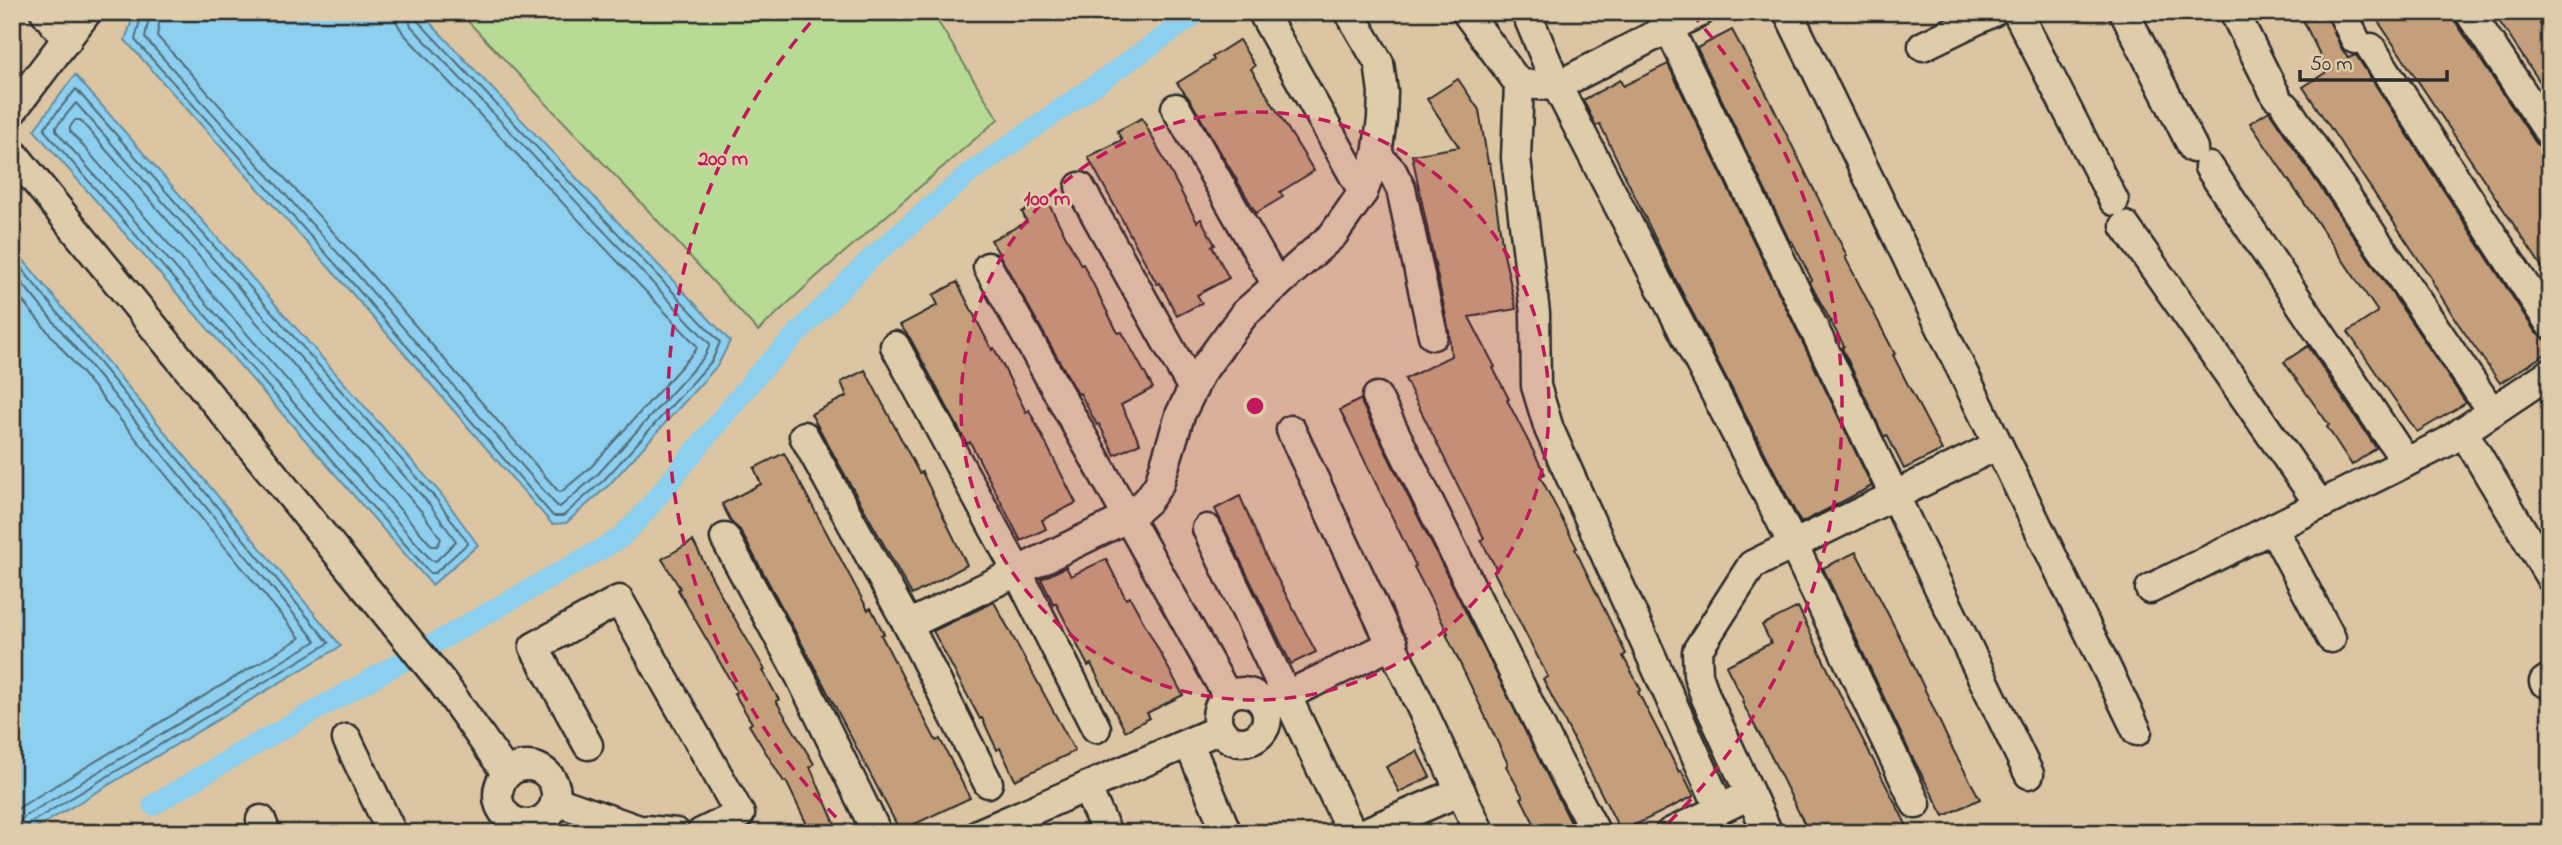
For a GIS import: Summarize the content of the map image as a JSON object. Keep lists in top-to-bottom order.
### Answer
{
  "scale_bar": "50 m",
  "rings": ["200 m", "100 m"]
}
